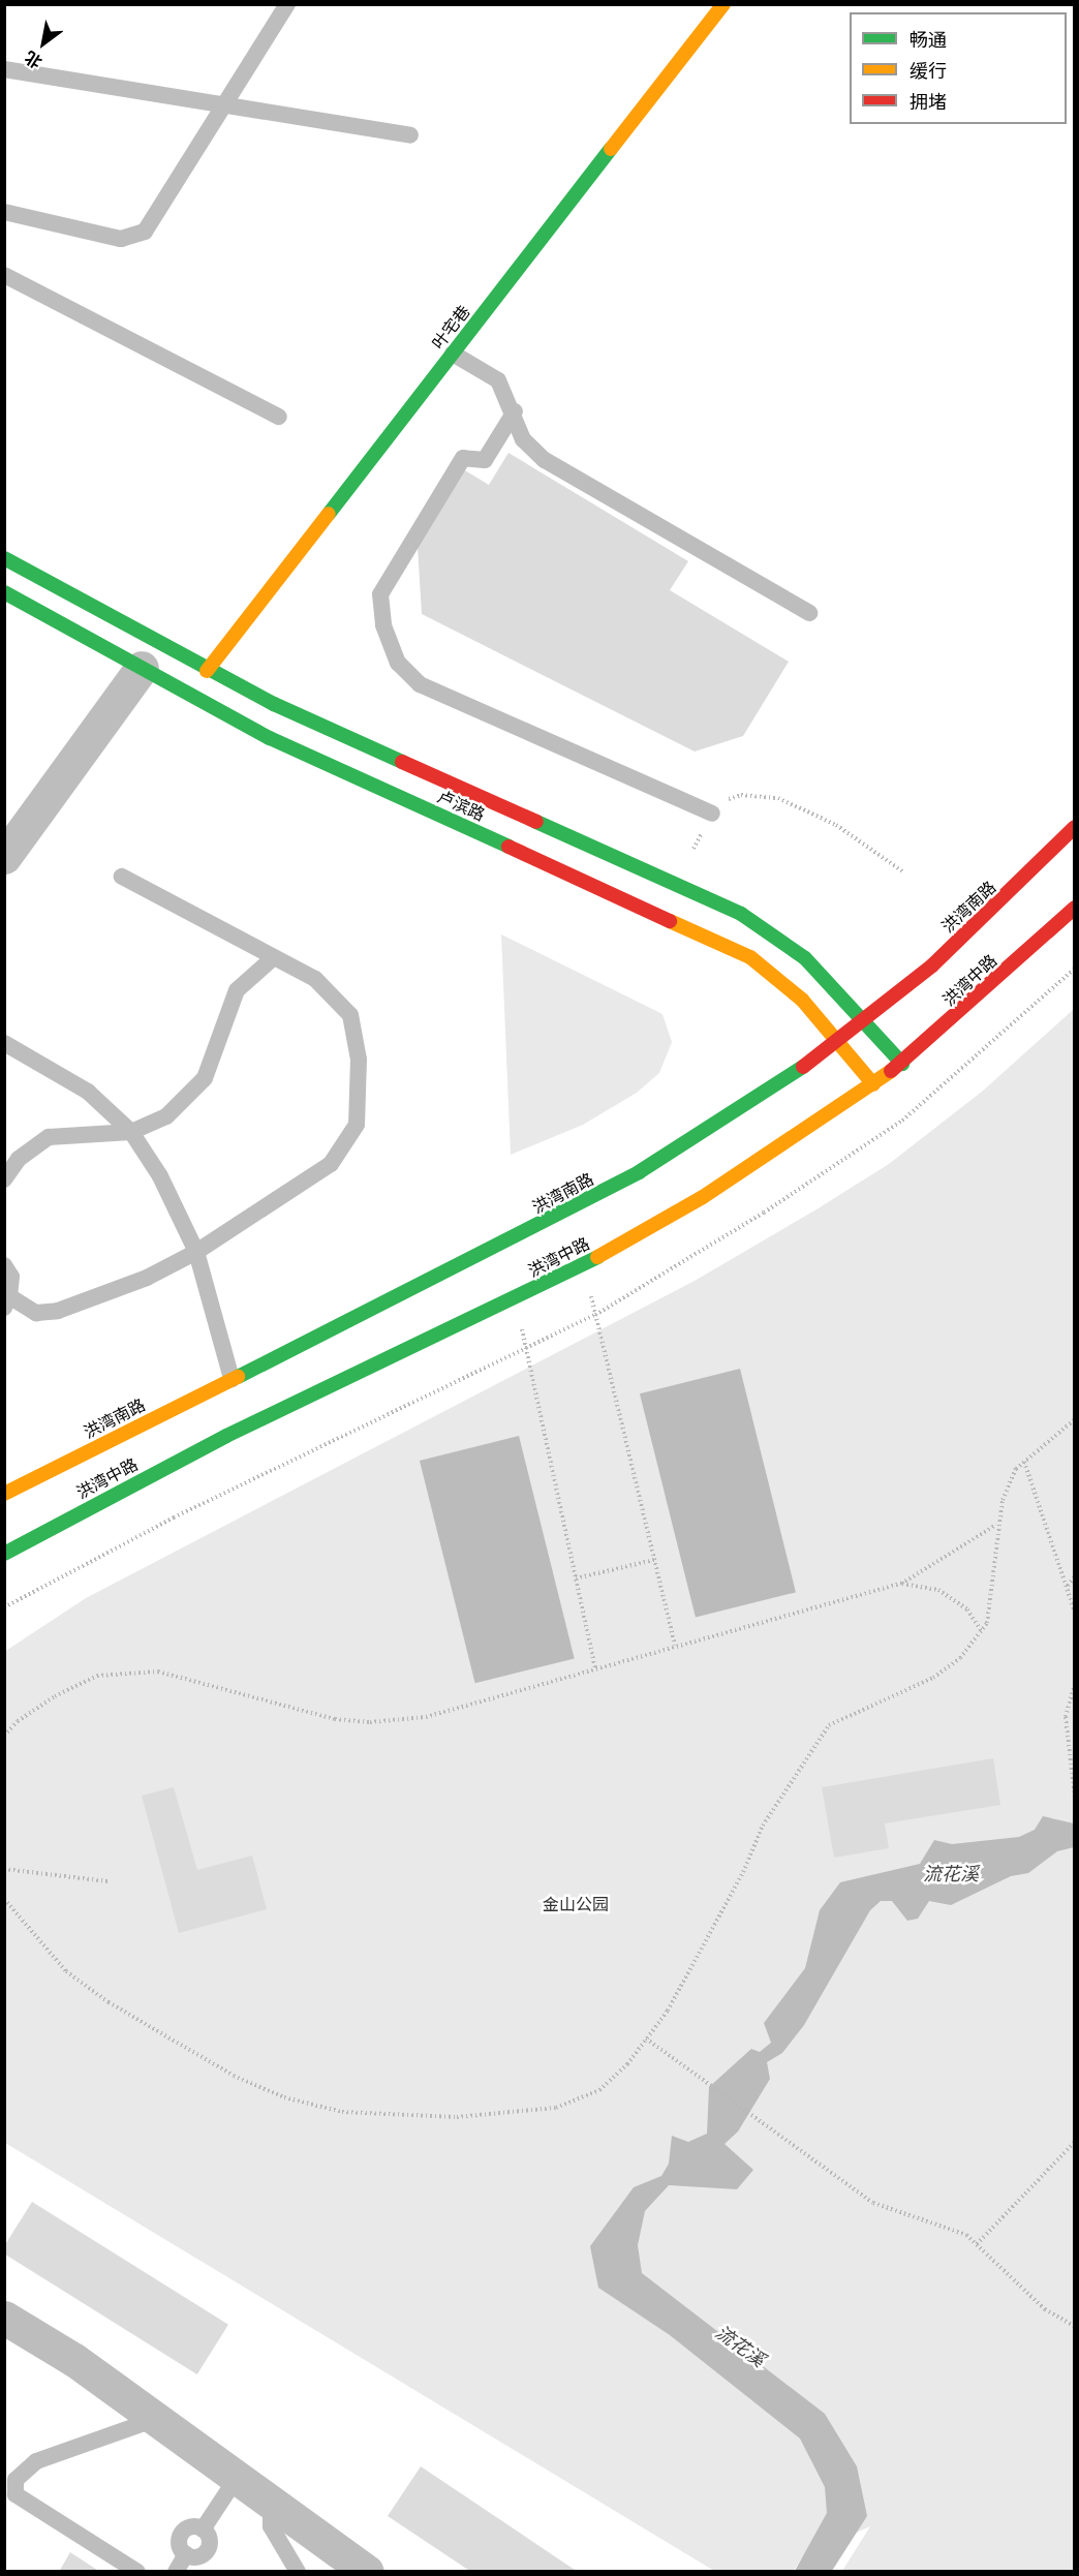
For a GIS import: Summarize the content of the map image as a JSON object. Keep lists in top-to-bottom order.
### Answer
{
  "streets": {
    "main road": [
      "叶宅巷",
      "卢滨路",
      "洪湾南路",
      "洪湾中路"
    ]
  },
  "crossings": [
    ["卢滨路", "洪湾南路"],
    ["卢滨路", "洪湾中路"]
  ],
  "water": ["流花溪"],
  "parks": ["金山公园"],
  "legend": ["畅通", "缓行", "拥堵"],
  "north": "bottom left"
}
